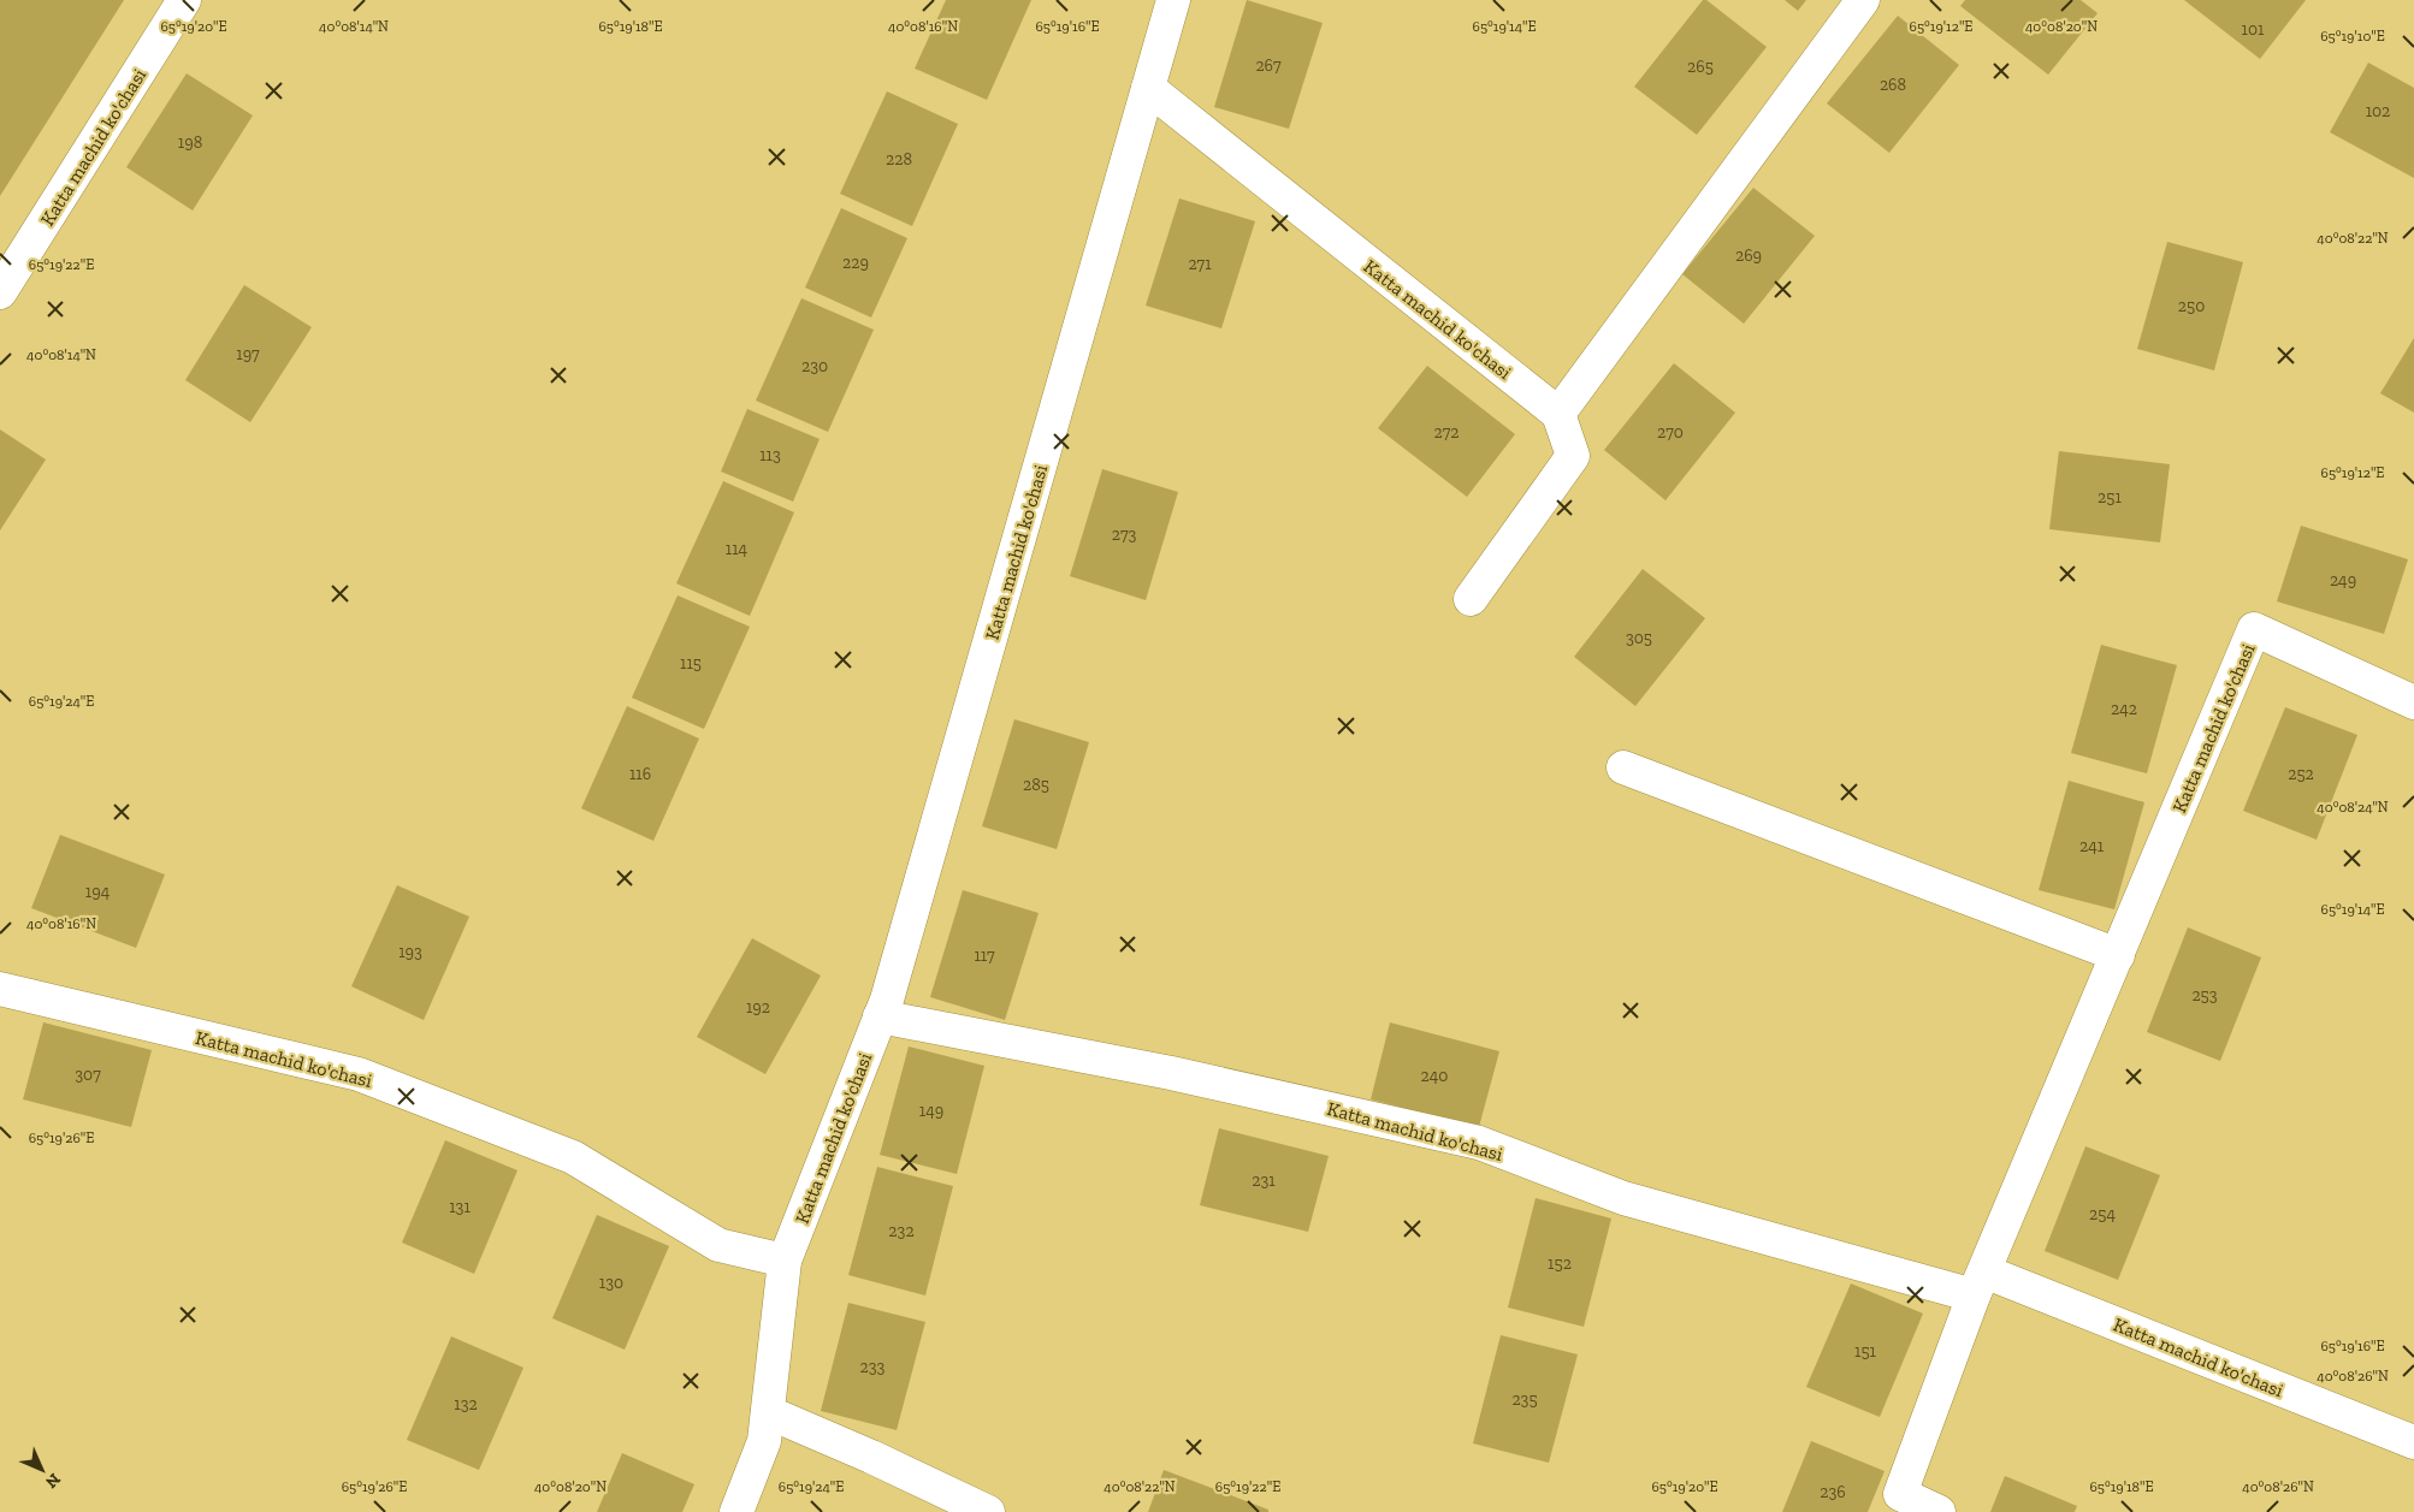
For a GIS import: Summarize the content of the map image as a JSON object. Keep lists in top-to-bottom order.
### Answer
{
  "streets": {
    "street": ["Katta machid ko'chasi"]
  },
  "house_numbers": [
    "101",
    "267",
    "265",
    "268",
    "102",
    "198",
    "228",
    "269",
    "229",
    "271",
    "250",
    "197",
    "230",
    "272",
    "270",
    "113",
    "251",
    "273",
    "114",
    "249",
    "305",
    "115",
    "242",
    "116",
    "252",
    "285",
    "241",
    "194",
    "193",
    "117",
    "253",
    "192",
    "307",
    "240",
    "149",
    "231",
    "131",
    "254",
    "232",
    "152",
    "130",
    "151",
    "233",
    "235",
    "132",
    "236"
  ],
  "north": "bottom right",
  "coordinates": [
    "65°19'20\"E",
    "40°08'14\"N",
    "65°19'18\"E",
    "40°08'16\"N",
    "65°19'16\"E",
    "65°19'14\"E",
    "65°19'12\"E",
    "40°08'20\"N",
    "65°19'10\"E",
    "40°08'22\"N",
    "65°19'22\"E",
    "65°19'24\"E",
    "40°08'24\"N",
    "65°19'26\"E",
    "40°08'26\"N"
  ]
}
